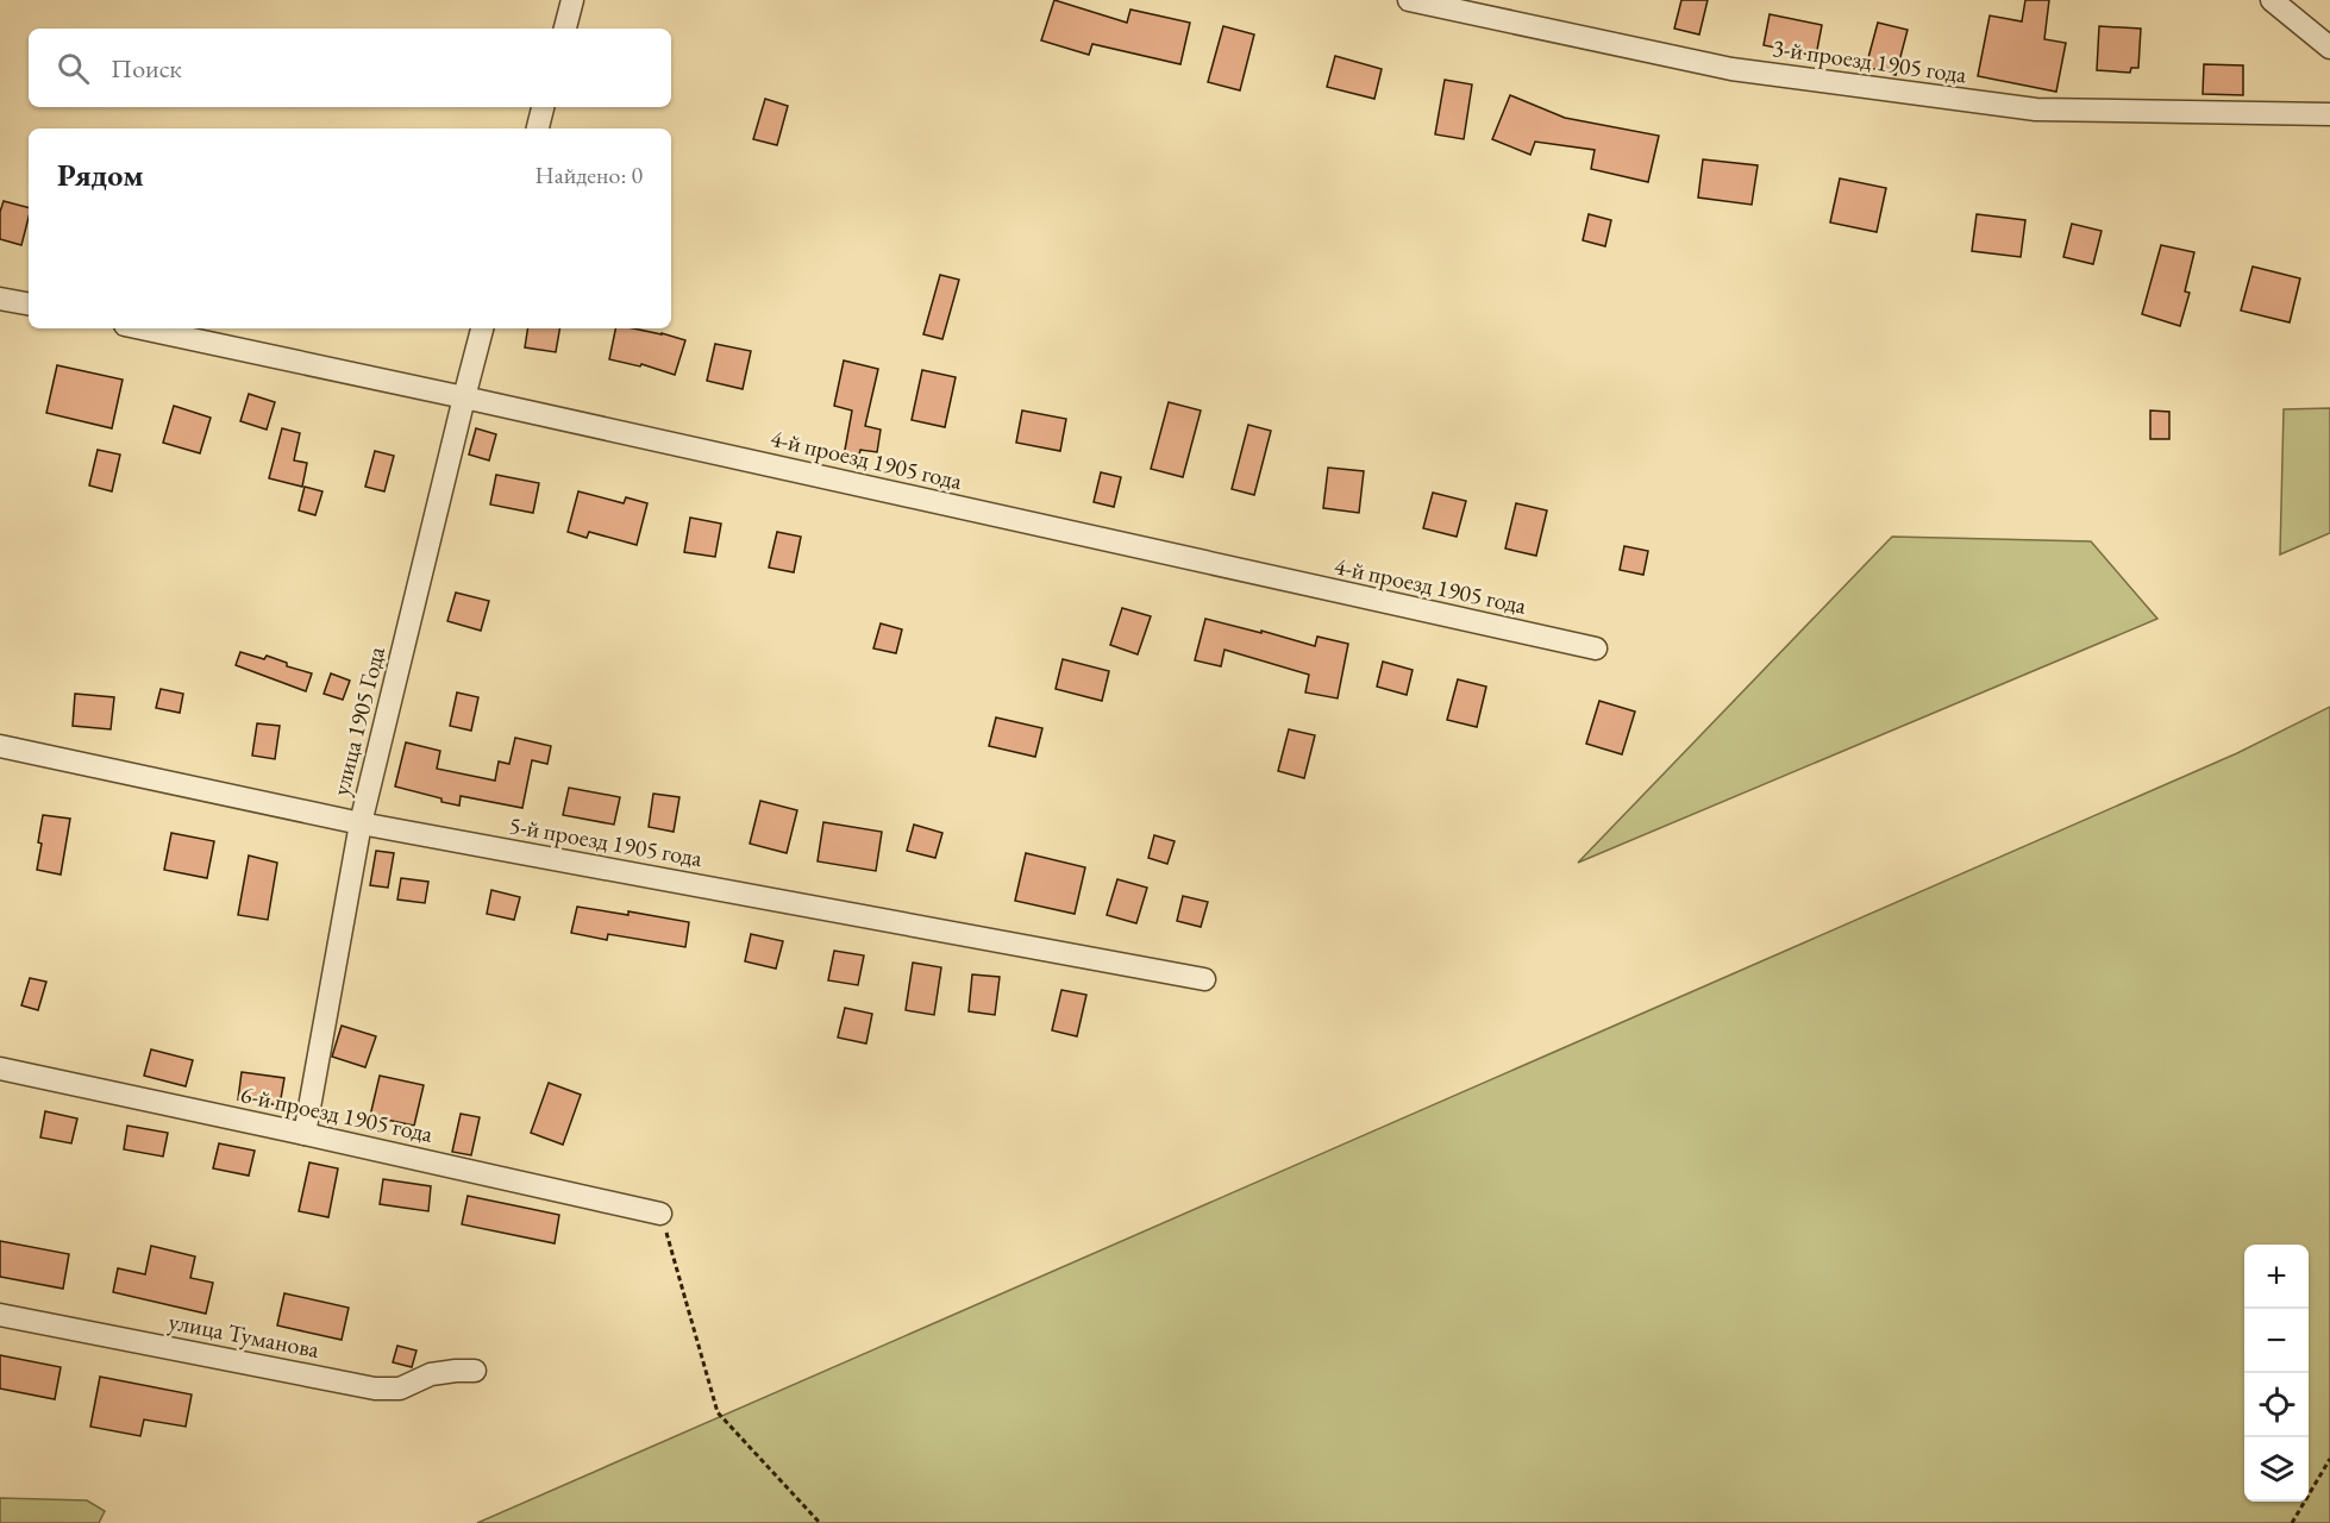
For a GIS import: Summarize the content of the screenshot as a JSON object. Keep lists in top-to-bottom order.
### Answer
{
  "streets": {
    "street": [
      "3-й проезд 1905 года",
      "4-й проезд 1905 года",
      "улица 1905 Года",
      "5-й проезд 1905 года",
      "6-й проезд 1905 года",
      "улица Туманова"
    ]
  },
  "crossings": [
    ["4-й проезд 1905 года", "улица 1905 Года"],
    ["улица 1905 Года", "5-й проезд 1905 года"],
    ["улица 1905 Года", "6-й проезд 1905 года"]
  ],
  "page": {
    "search": "Поиск",
    "heading": ["Рядом", "Найдено: 0"],
    "map_buttons": ["+", "−"]
  }
}
